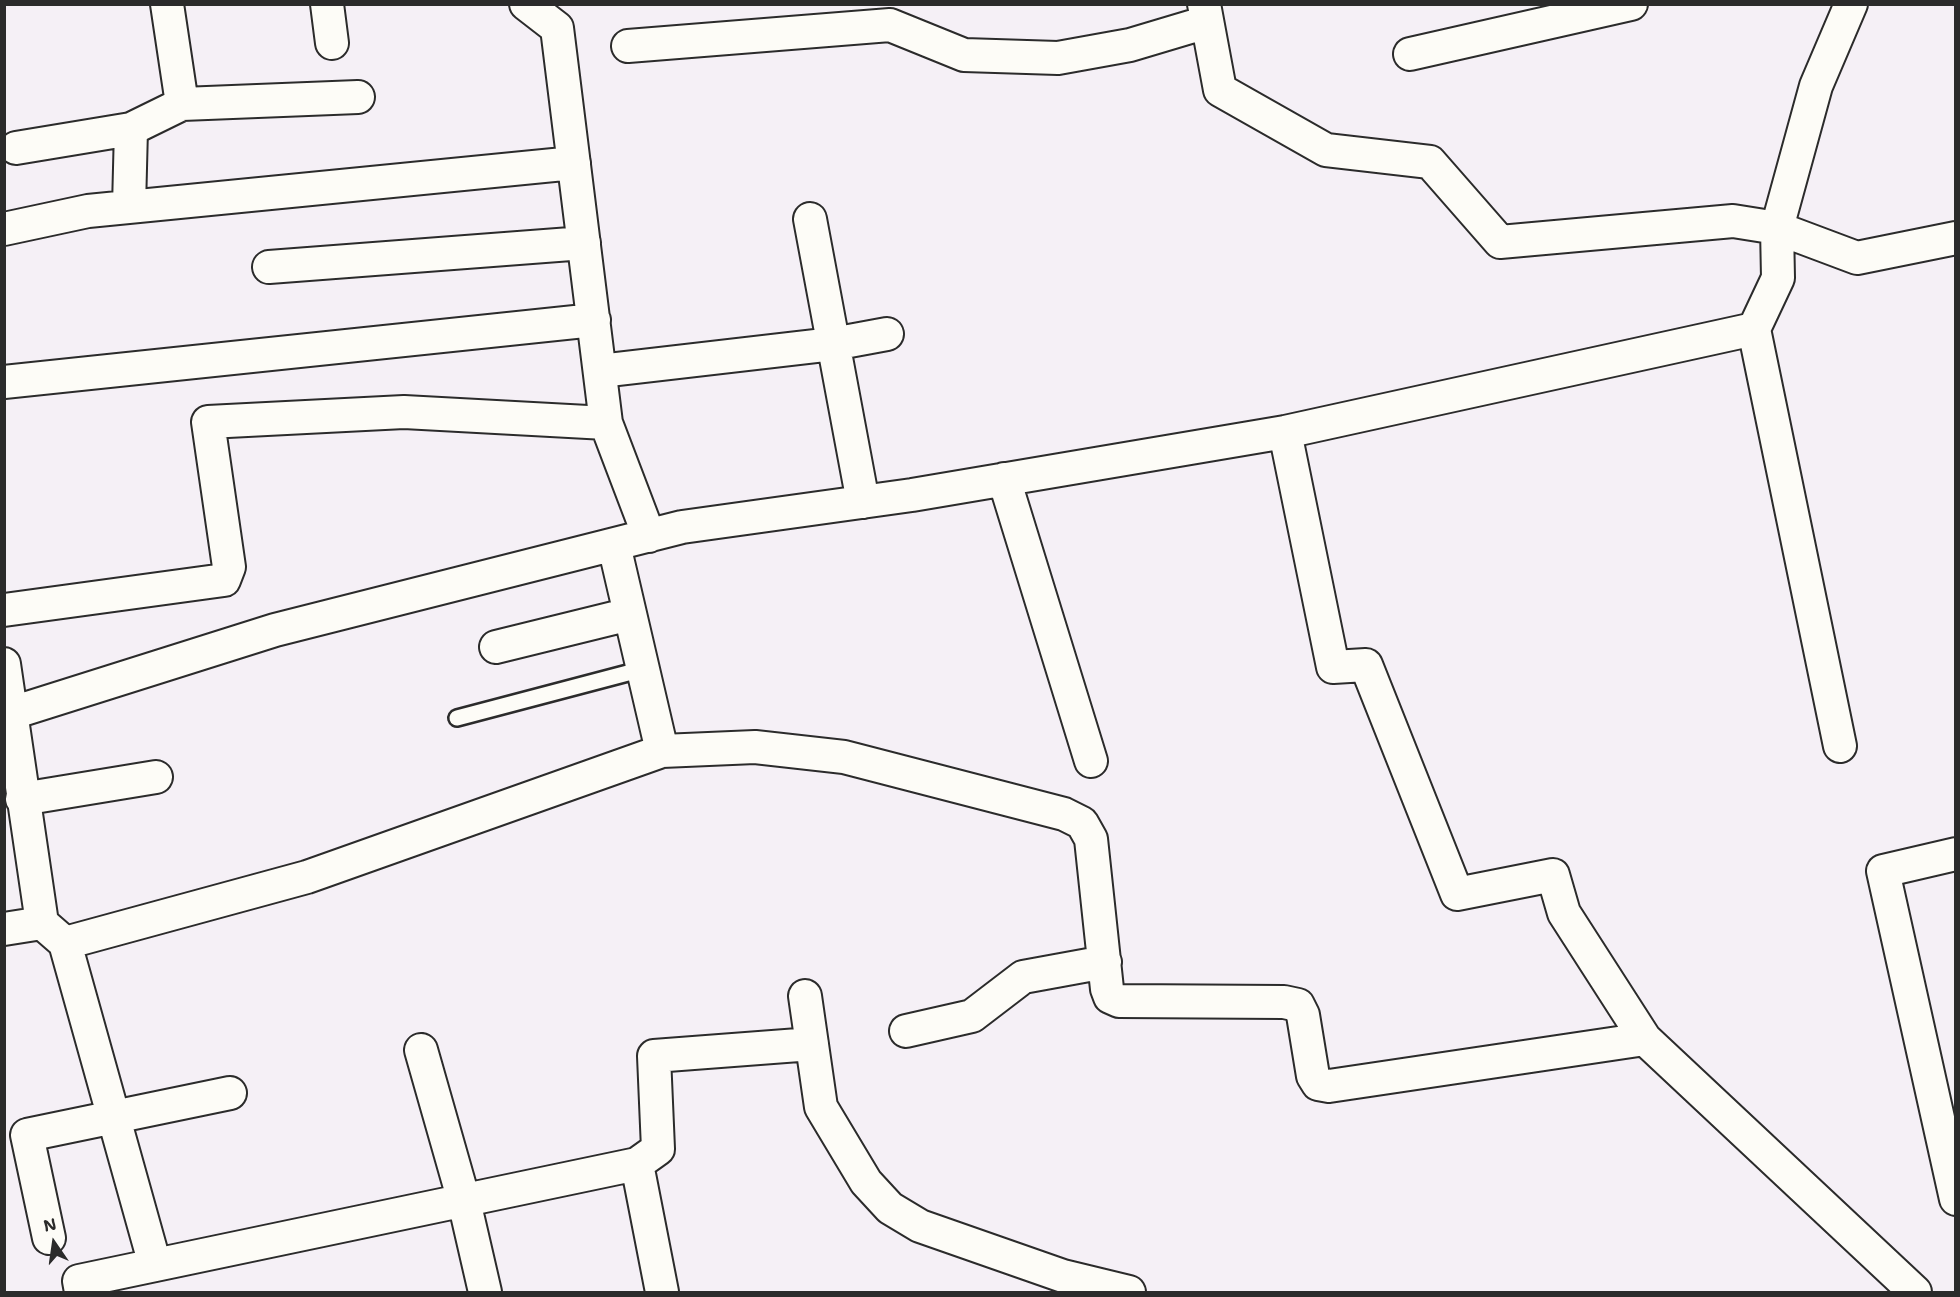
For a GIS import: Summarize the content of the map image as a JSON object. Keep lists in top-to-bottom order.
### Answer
{
  "north": "top"
}
